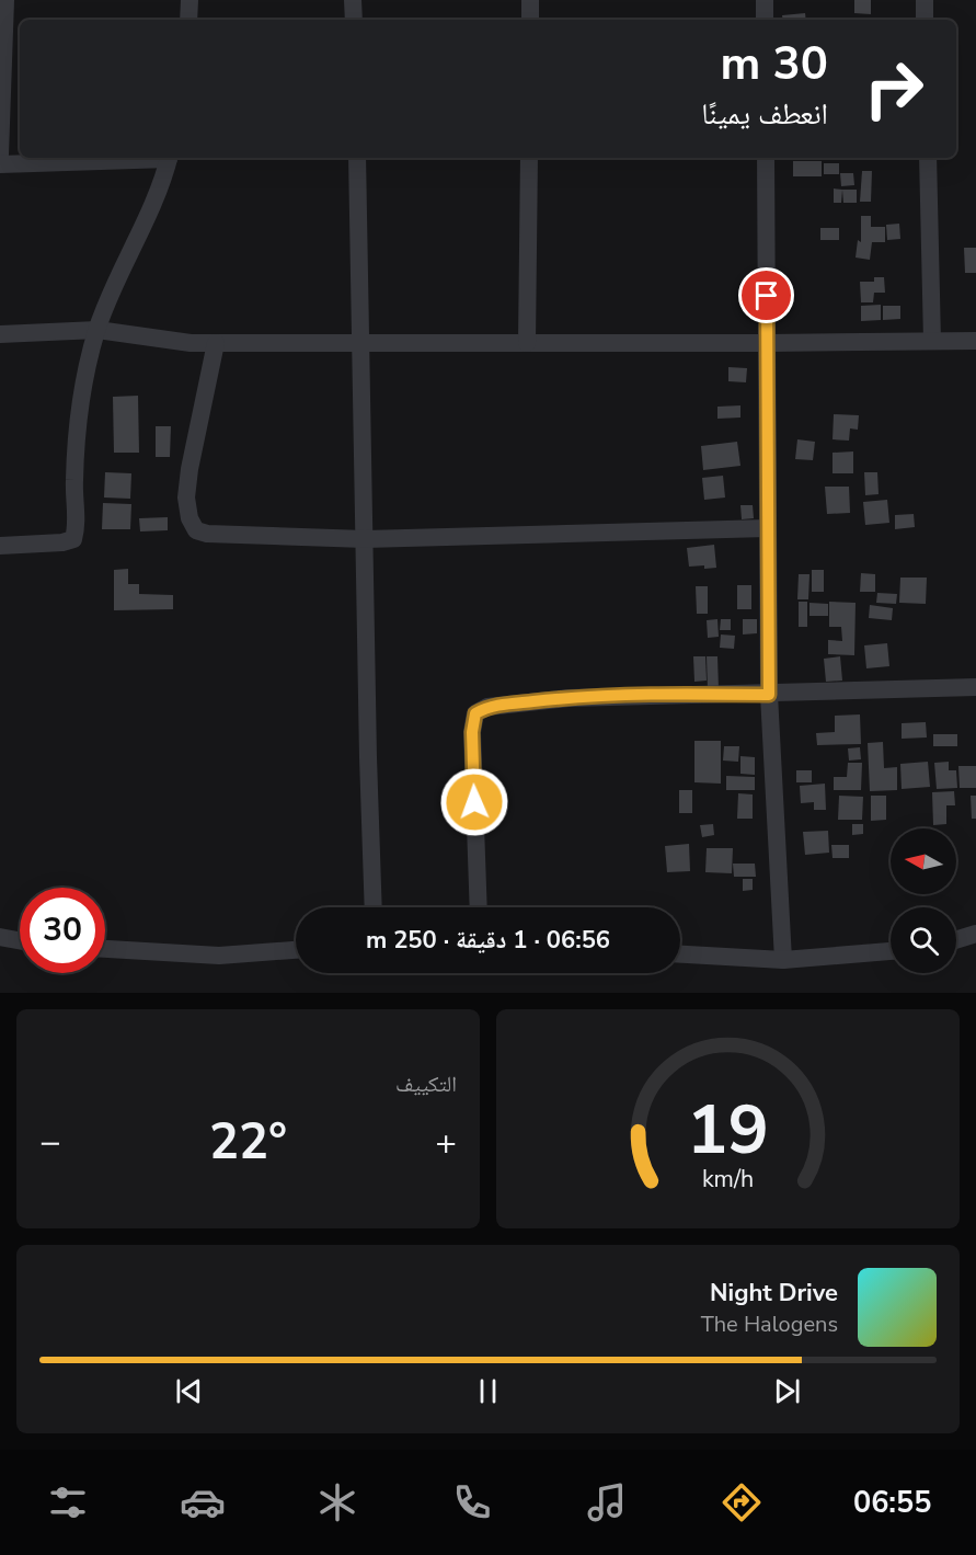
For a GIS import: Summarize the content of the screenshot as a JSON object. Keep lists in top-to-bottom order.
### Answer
{
  "north": "left",
  "page": {
    "turn": ["30 m", "انعطف يمينًا"],
    "limit": "30",
    "trip": "06:56 · 1 دقيقة · 250 m",
    "tile": "التكييف",
    "heat": ["−", "22°", "+"],
    "song": ["Night Drive", "The Halogens"],
    "tabs": "06:55",
    "gauge": ["19", "km/h"]
  }
}
